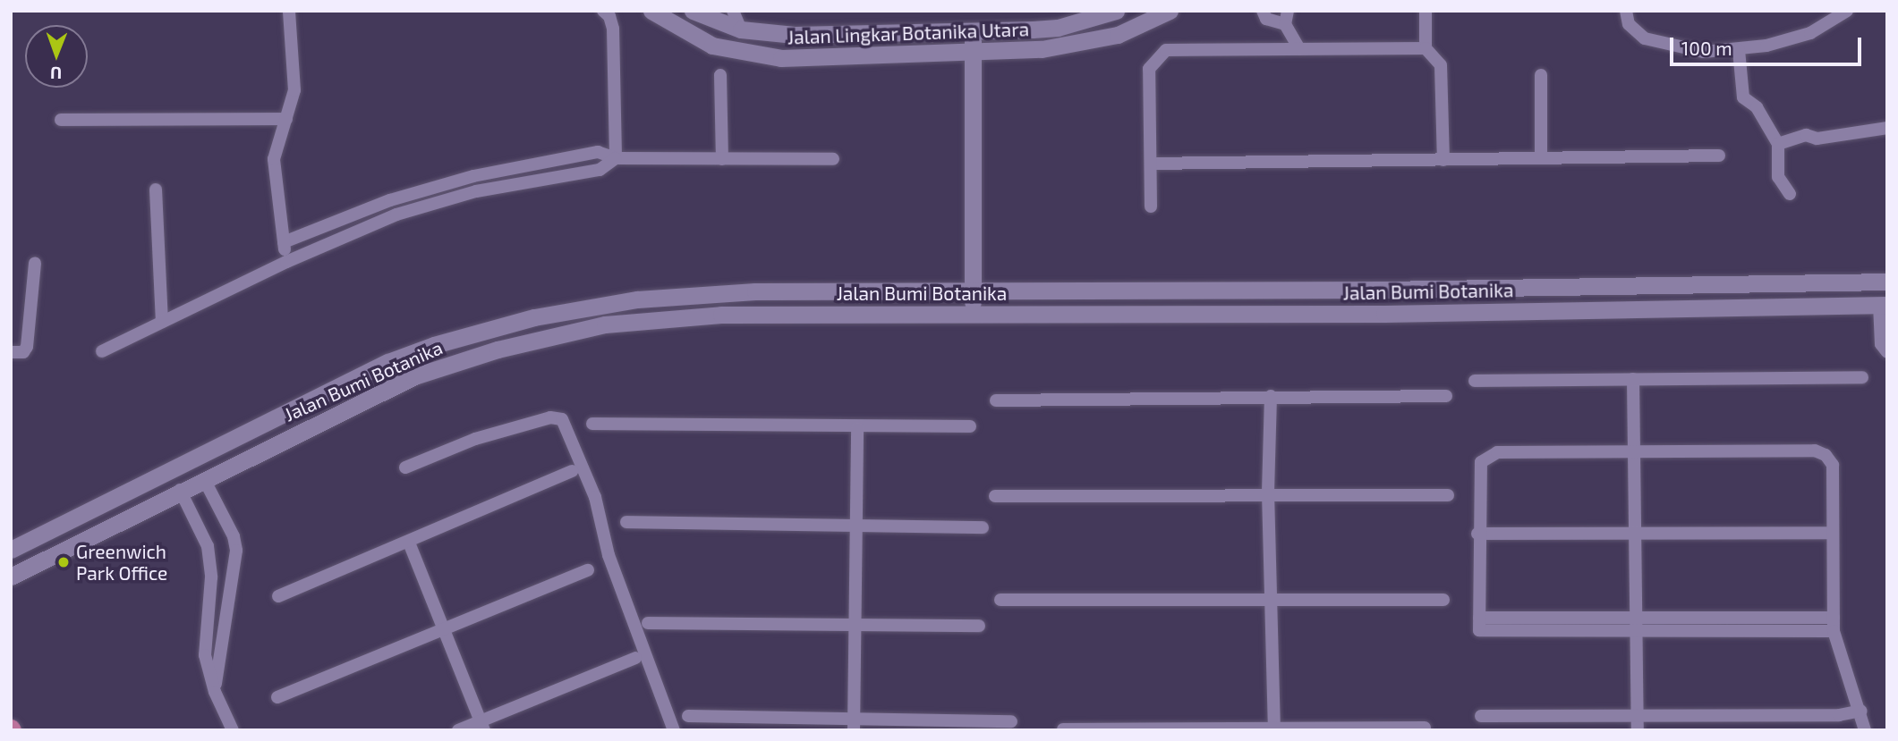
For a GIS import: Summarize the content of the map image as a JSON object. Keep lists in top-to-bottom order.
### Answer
{
  "streets": {
    "main road": ["Jalan Lingkar Botanika Utara", "Jalan Bumi Botanika"]
  },
  "places": ["Greenwich Park Office"],
  "scale_bar": "100 m",
  "north": "bottom"
}
